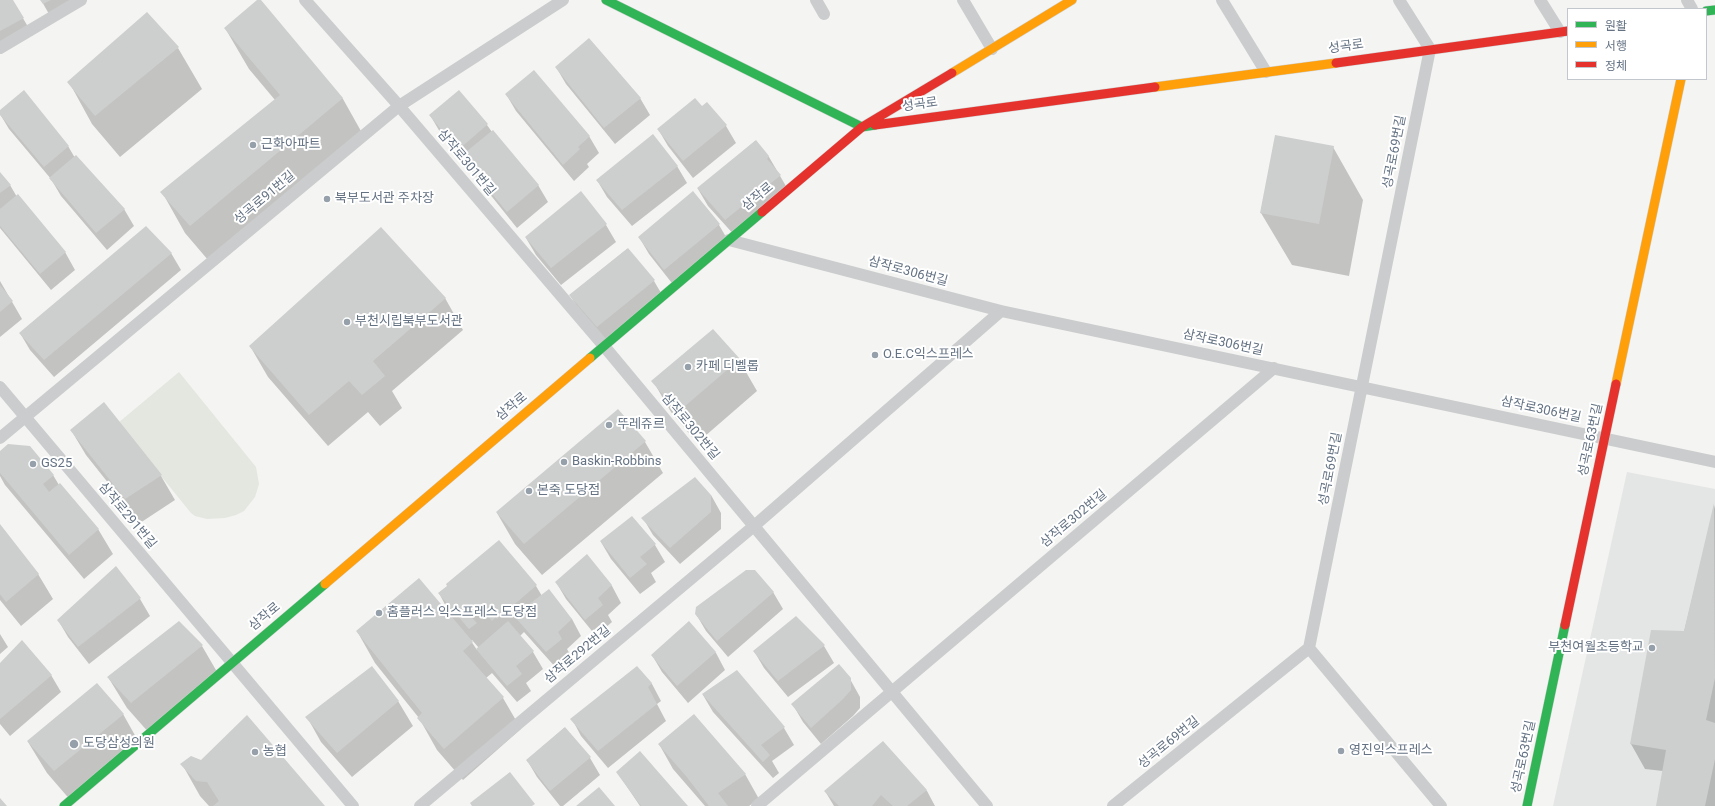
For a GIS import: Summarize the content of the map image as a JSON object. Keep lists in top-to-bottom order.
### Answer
{
  "streets": {
    "street": ["성곡로", "삼작로", "성곡로63번길"],
    "lane": [
      "성곡로69번길",
      "삼작로301번길",
      "성곡로91번길",
      "삼작로306번길",
      "삼작로302번길",
      "삼작로291번길",
      "삼작로292번길"
    ]
  },
  "crossings": [
    ["성곡로", "성곡로69번길"],
    ["성곡로", "삼작로"],
    ["성곡로69번길", "삼작로306번길"],
    ["삼작로301번길", "삼작로"],
    ["삼작로301번길", "성곡로91번길"],
    ["삼작로301번길", "삼작로302번길"],
    ["삼작로", "삼작로306번길"],
    ["삼작로", "삼작로302번길"],
    ["삼작로", "삼작로291번길"],
    ["성곡로91번길", "삼작로291번길"],
    ["삼작로306번길", "삼작로302번길"],
    ["삼작로306번길", "성곡로63번길"],
    ["삼작로302번길", "삼작로292번길"]
  ],
  "places": [
    "근화아파트",
    "북부도서관 주차장",
    "부천시립북부도서관",
    "O.E.C익스프레스",
    "카페 디벨롭",
    "뚜레쥬르",
    "Baskin-Robbins",
    "GS25",
    "본죽 도당점",
    "홈플러스 익스프레스 도당점",
    "부천여월초등학교",
    "도당삼성의원",
    "영진익스프레스",
    "농협"
  ],
  "legend": ["원활", "서행", "정체"]
}
